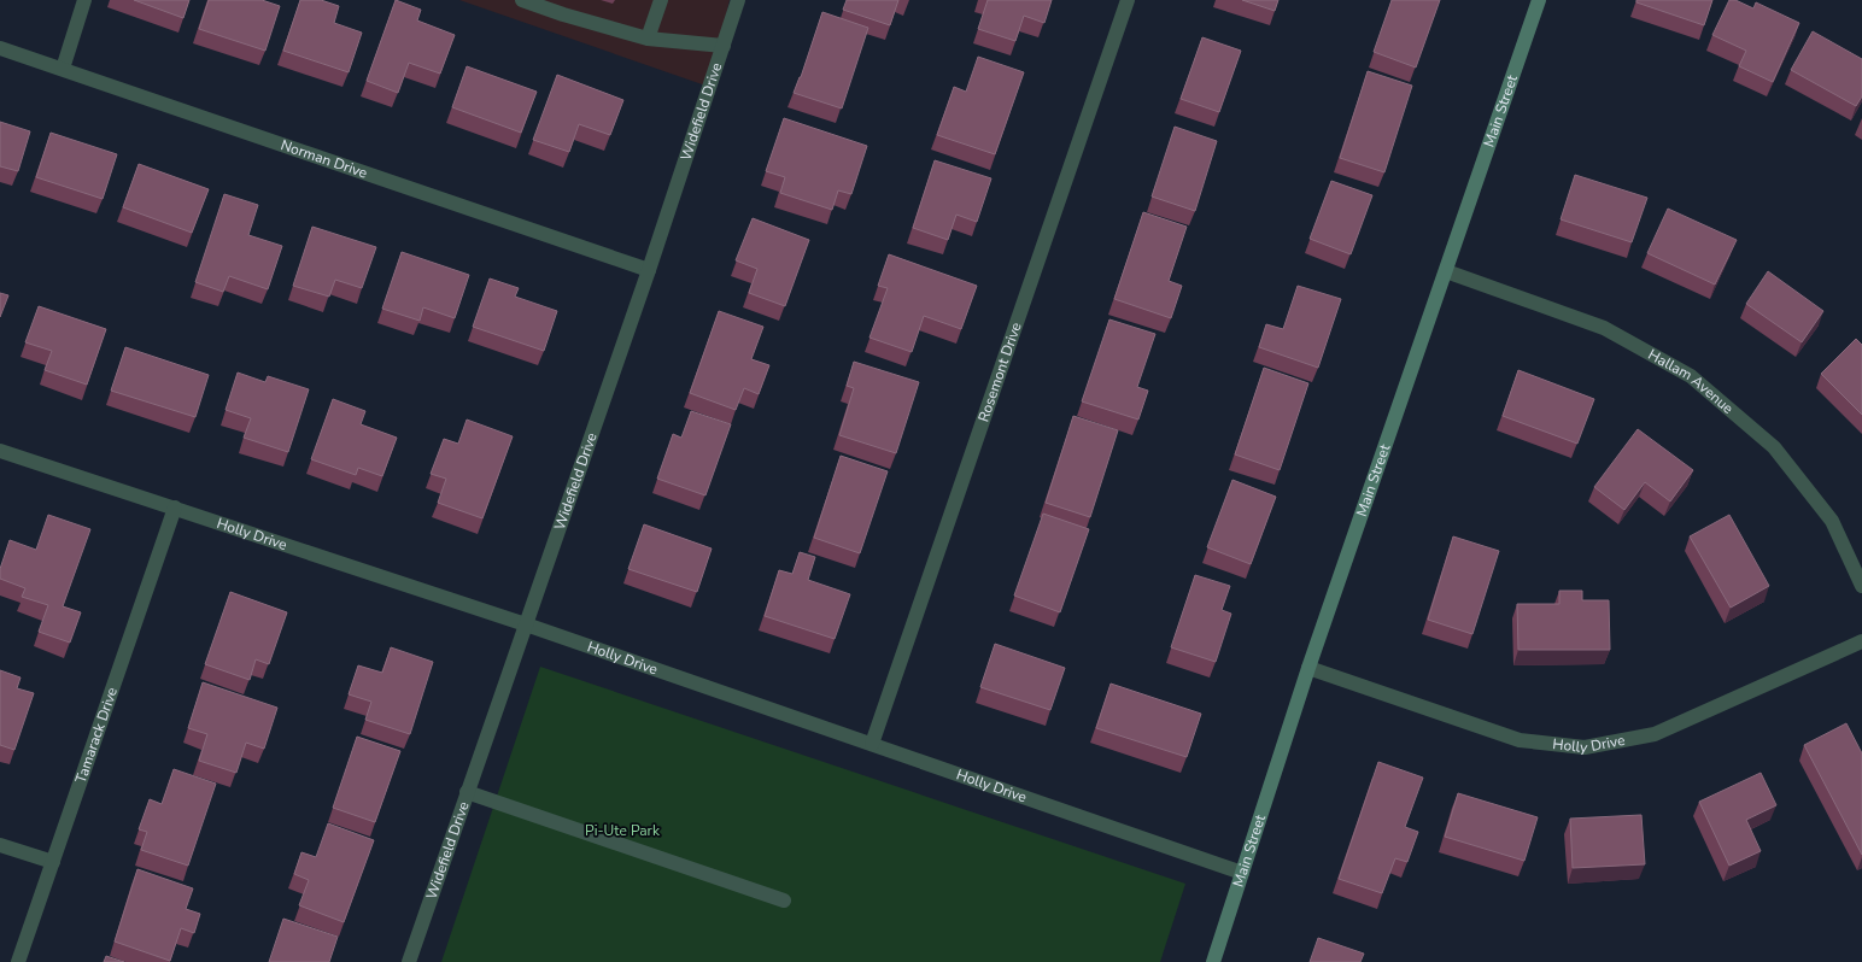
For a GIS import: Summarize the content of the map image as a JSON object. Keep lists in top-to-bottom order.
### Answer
{
  "streets": {
    "main road": ["Main Street"],
    "street": [
      "Widefield Drive",
      "Norman Drive",
      "Rosemont Drive",
      "Hallam Avenue",
      "Holly Drive",
      "Tamarack Drive"
    ]
  },
  "crossings": [
    ["Main Street", "Hallam Avenue"],
    ["Main Street", "Holly Drive"],
    ["Widefield Drive", "Norman Drive"],
    ["Widefield Drive", "Holly Drive"],
    ["Rosemont Drive", "Holly Drive"],
    ["Holly Drive", "Tamarack Drive"]
  ],
  "parks": ["Pi-Ute Park"]
}
